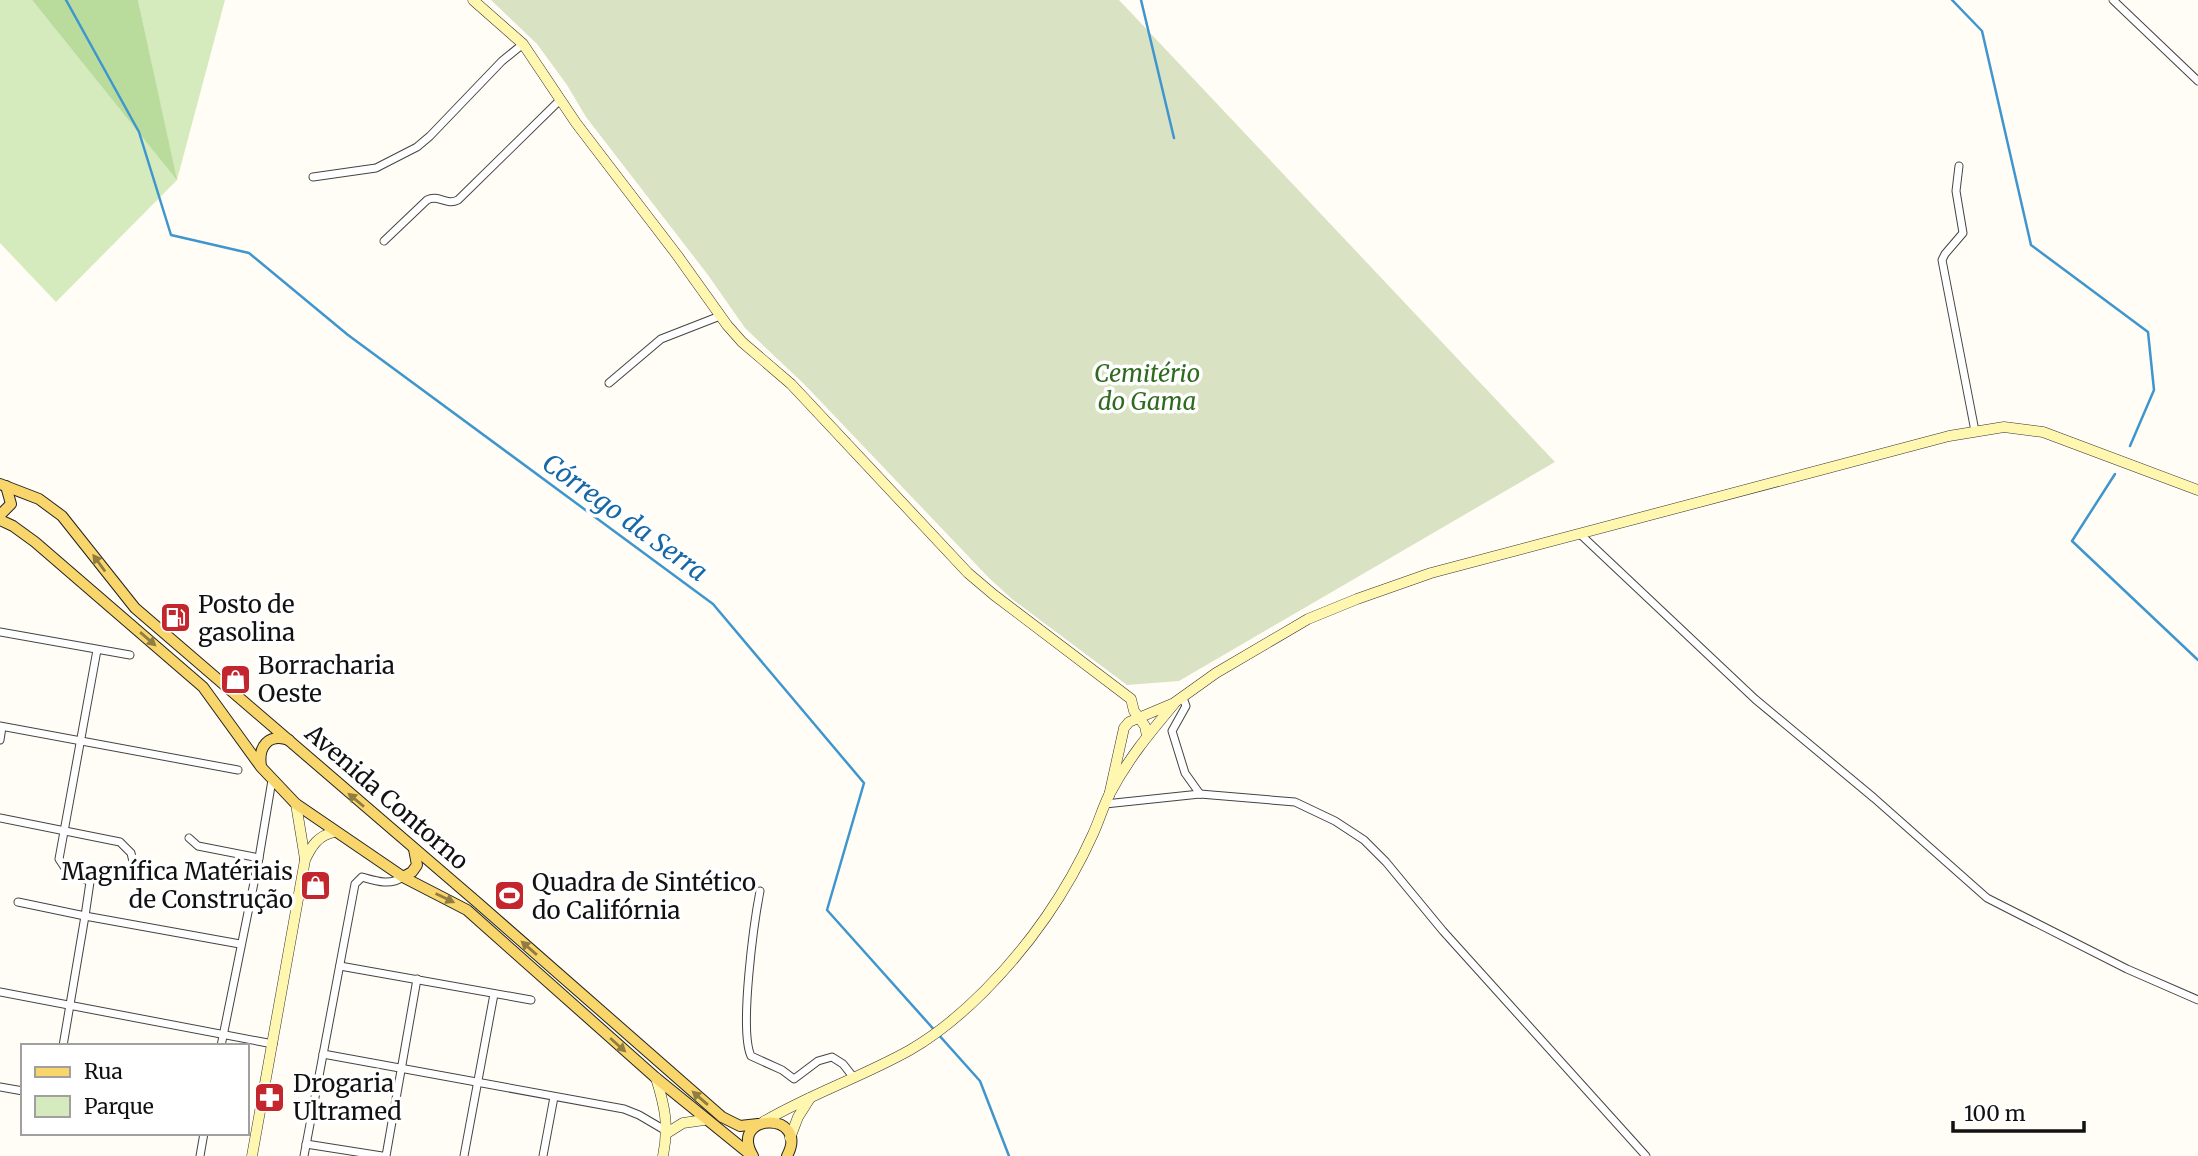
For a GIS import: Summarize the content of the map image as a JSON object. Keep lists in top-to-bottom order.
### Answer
{
  "streets": {
    "main road": ["Avenida Contorno"]
  },
  "water": ["Córrego da Serra"],
  "parks": ["Cemitério do Gama"],
  "places": {
    "fuel station": ["Posto de gasolina"],
    "shop": ["Borracharia Oeste", "Magnífica Matériais de Construção"],
    "sports": ["Quadra de Sintético do Califórnia"],
    "pharmacy": ["Drogaria Ultramed"]
  },
  "legend": ["Rua", "Parque"],
  "scale_bar": "100 m"
}
